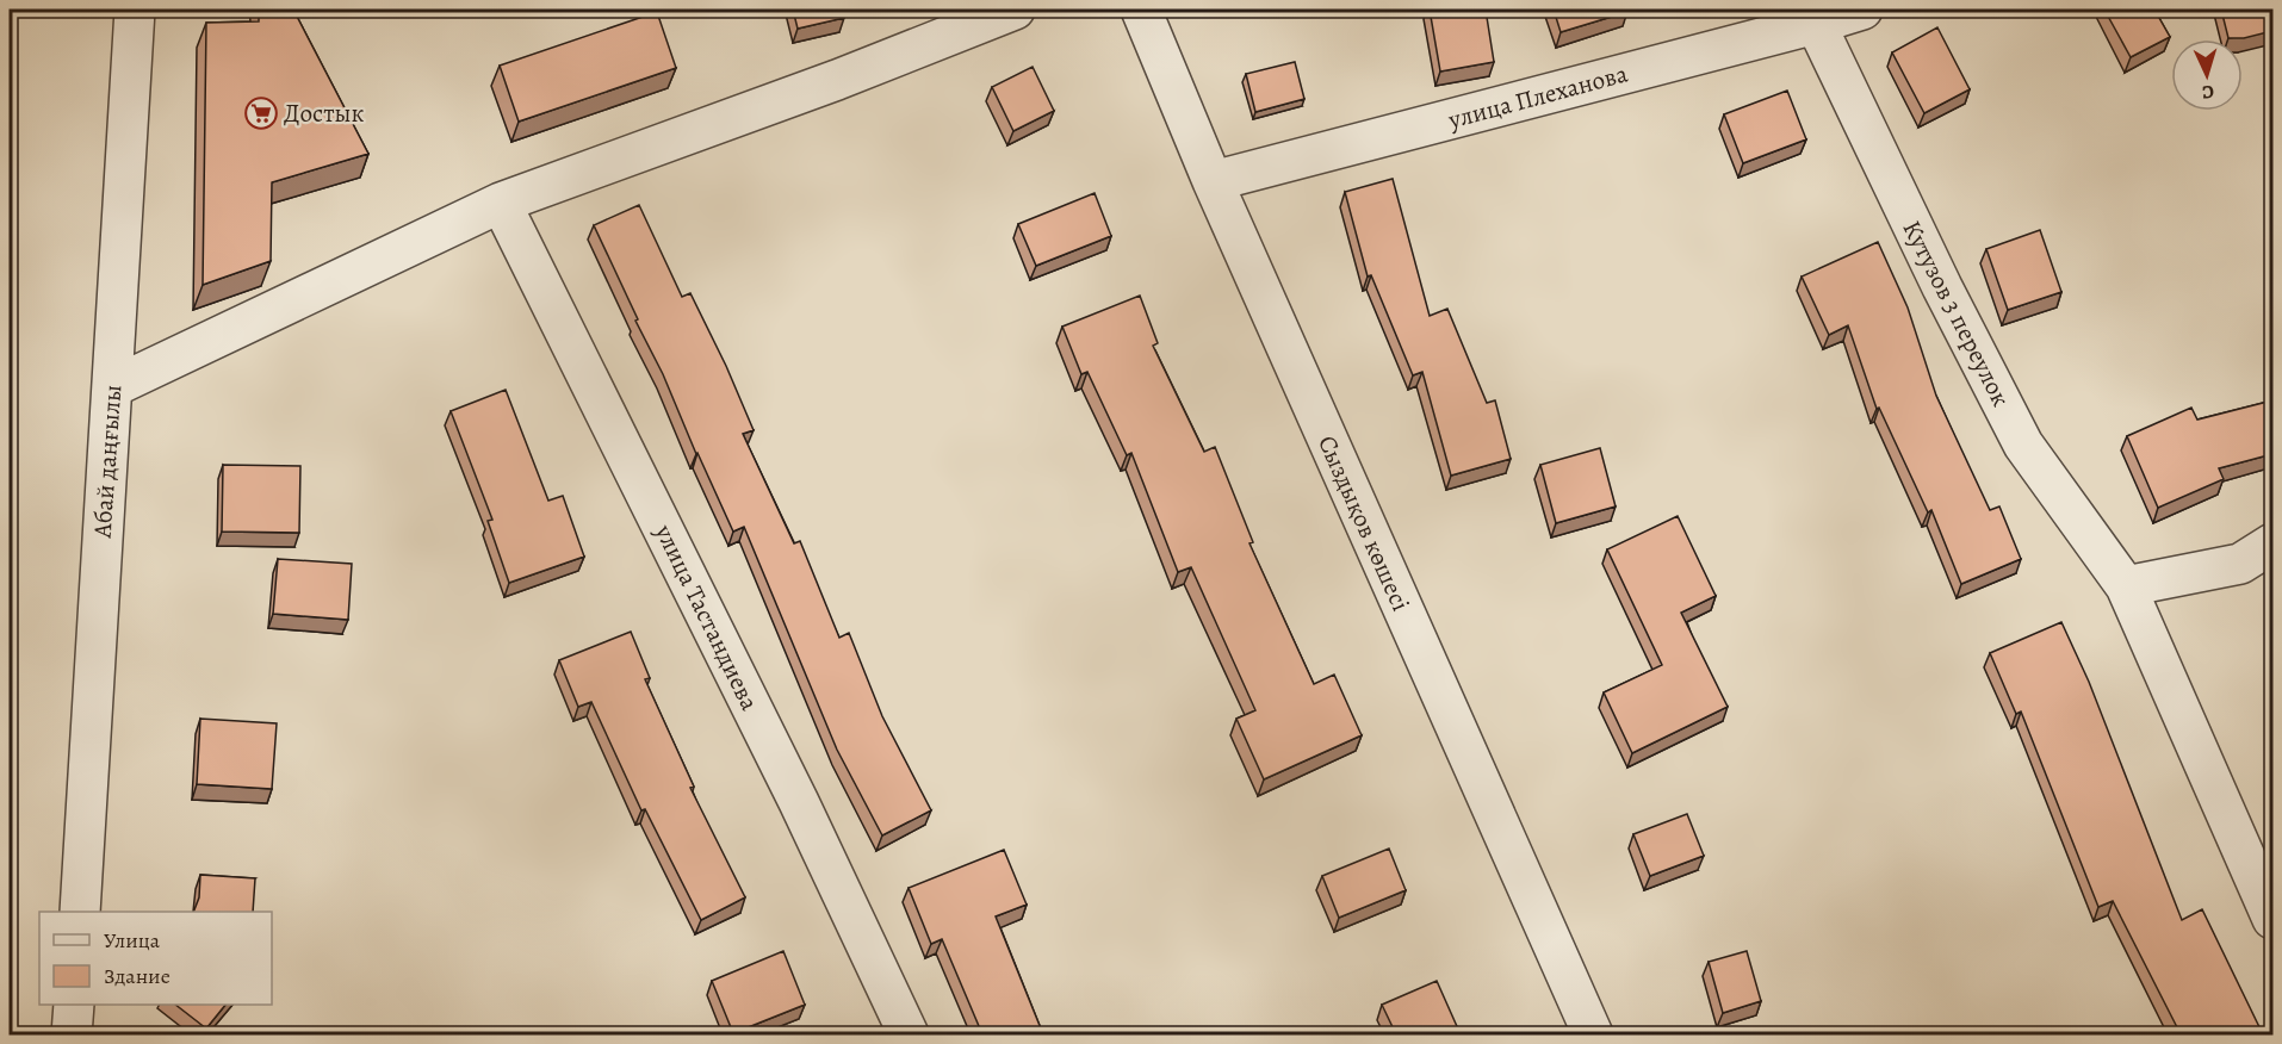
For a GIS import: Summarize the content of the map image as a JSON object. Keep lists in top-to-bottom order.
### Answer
{
  "streets": {
    "street": [
      "улица Плеханова",
      "Кутузов 3 переулок",
      "Абай даңғылы",
      "Сыздықов көшесі",
      "улица Тастандиева"
    ]
  },
  "crossings": [
    ["улица Плеханова", "Кутузов 3 переулок"],
    ["улица Плеханова", "Сыздықов көшесі"]
  ],
  "places": {
    "supermarket": ["Достык"]
  },
  "legend": ["Улица", "Здание"],
  "north": "bottom"
}
